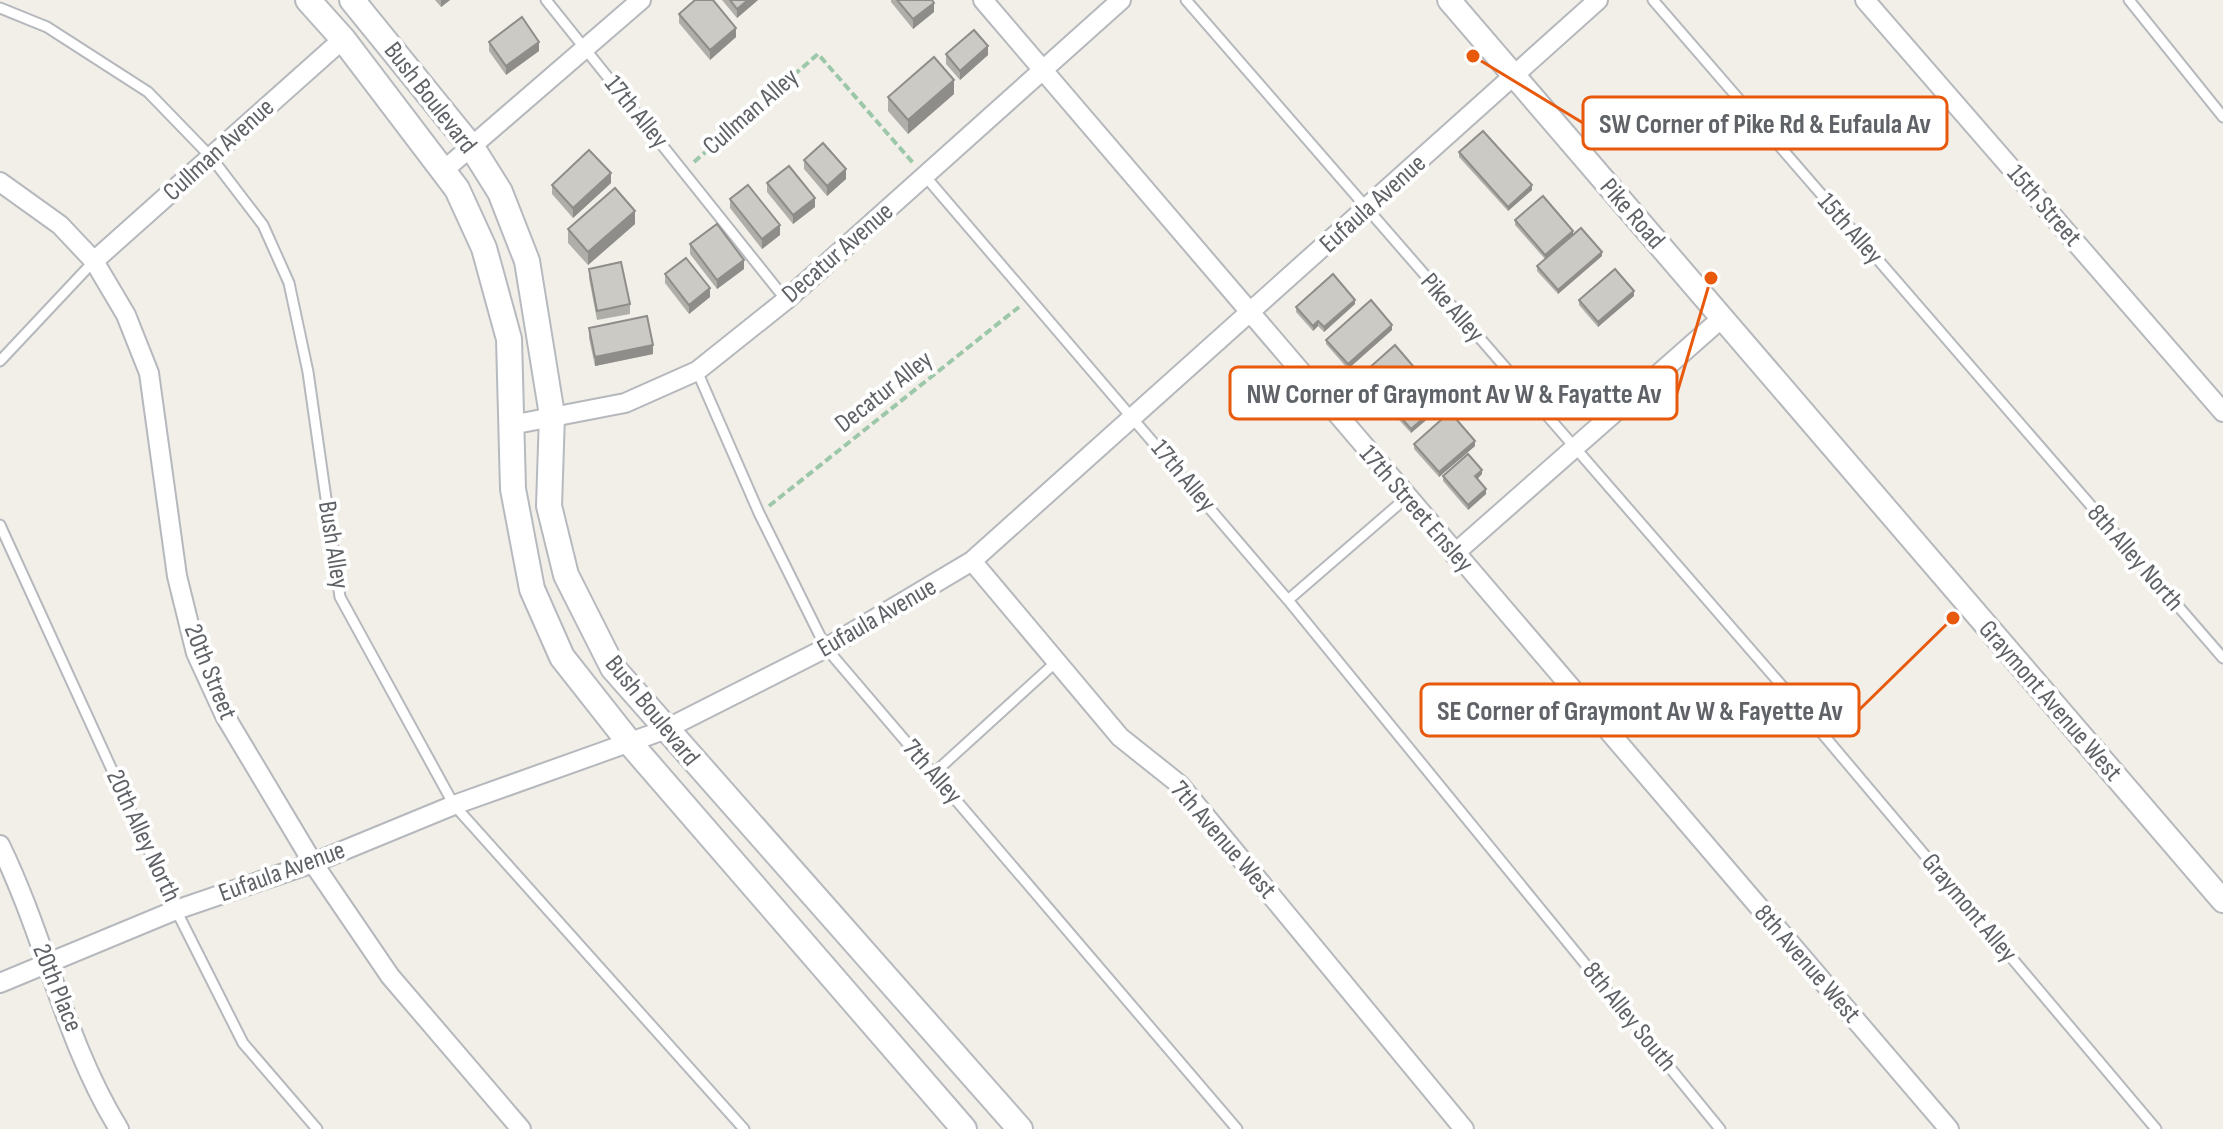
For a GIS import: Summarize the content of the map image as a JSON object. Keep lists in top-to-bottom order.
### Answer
{
  "streets": {
    "main road": ["Bush Boulevard"],
    "street": [
      "Cullman Avenue",
      "Eufaula Avenue",
      "15th Street",
      "Pike Road",
      "Decatur Avenue",
      "17th Street Ensley",
      "20th Street",
      "Graymont Avenue West",
      "7th Avenue West",
      "8th Avenue West",
      "20th Place"
    ],
    "lane": [
      "17th Alley",
      "15th Alley",
      "Pike Alley",
      "Bush Alley",
      "8th Alley North",
      "7th Alley",
      "20th Alley North",
      "Graymont Alley",
      "8th Alley South"
    ],
    "path": ["Cullman Alley", "Decatur Alley"]
  },
  "crossings": [
    ["Bush Boulevard", "Cullman Avenue"],
    ["Bush Boulevard", "Eufaula Avenue"],
    ["Bush Boulevard", "Decatur Avenue"],
    ["17th Alley", "Cullman Alley"],
    ["17th Alley", "Eufaula Avenue"],
    ["17th Alley", "Decatur Avenue"],
    ["17th Alley", "Decatur Alley"],
    ["17th Alley", "8th Alley South"],
    ["Cullman Alley", "Decatur Avenue"],
    ["Cullman Avenue", "Bush Alley"],
    ["Cullman Avenue", "20th Street"],
    ["Eufaula Avenue", "Pike Road"],
    ["Eufaula Avenue", "Pike Alley"],
    ["Eufaula Avenue", "17th Street Ensley"],
    ["Eufaula Avenue", "Bush Alley"],
    ["Eufaula Avenue", "20th Street"],
    ["Eufaula Avenue", "7th Alley"],
    ["Eufaula Avenue", "20th Alley North"],
    ["Eufaula Avenue", "7th Avenue West"],
    ["Eufaula Avenue", "20th Place"],
    ["Pike Road", "Graymont Avenue West"],
    ["15th Alley", "8th Alley North"],
    ["Decatur Avenue", "17th Street Ensley"],
    ["Decatur Avenue", "7th Alley"],
    ["Pike Alley", "Graymont Alley"],
    ["Decatur Alley", "7th Alley"],
    ["17th Street Ensley", "8th Avenue West"]
  ],
  "places": ["SW Corner of Pike Rd & Eufaula Av", "NW Corner of Graymont Av W & Fayatte Av", "SE Corner of Graymont Av W & Fayette Av"]
}
